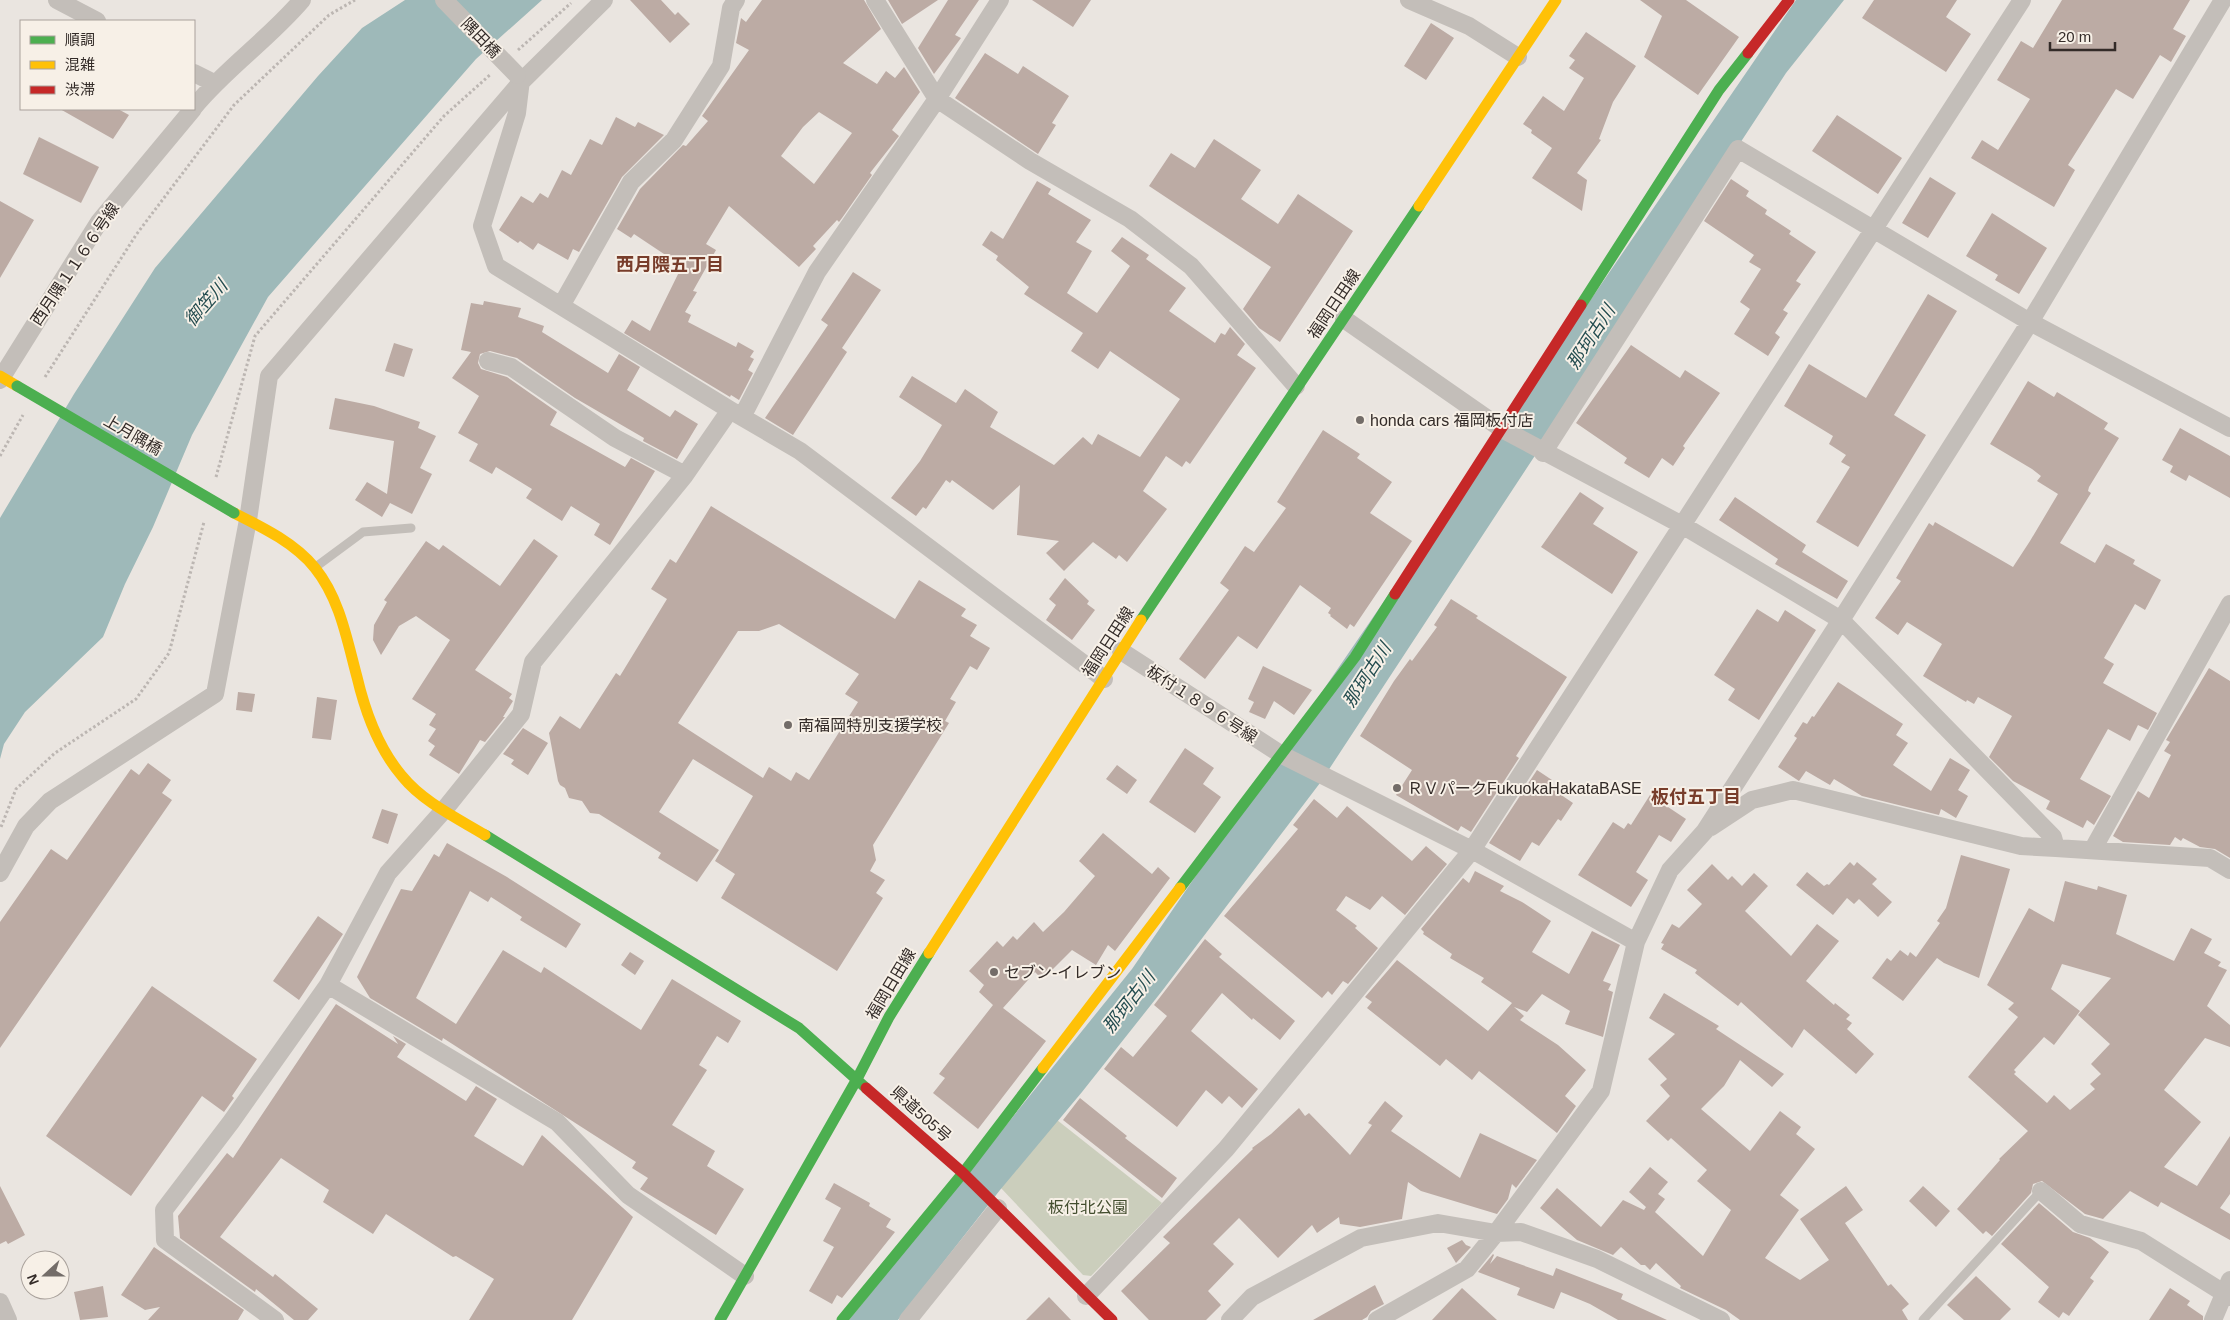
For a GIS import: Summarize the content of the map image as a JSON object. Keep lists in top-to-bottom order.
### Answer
{
  "streets": {
    "street": [
      "隅田橋",
      "西月隅１１６６号線",
      "福岡日田線",
      "上月隅橋",
      "板付１８９６号線",
      "県道505号"
    ]
  },
  "crossings": [
    ["西月隅１１６６号線", "上月隅橋"],
    ["福岡日田線", "板付１８９６号線"],
    ["福岡日田線", "県道505号"],
    ["上月隅橋", "県道505号"]
  ],
  "districts": ["西月隈五丁目", "板付五丁目"],
  "water": ["御笠川", "那珂古川"],
  "parks": ["板付北公園"],
  "places": [
    "honda cars 福岡板付店",
    "南福岡特別支援学校",
    "ＲＶパークFukuokaHakataBASE",
    "セブン-イレブン"
  ],
  "legend": ["順調", "混雑", "渋滞"],
  "scale_bar": "20 m",
  "north": "left"
}
